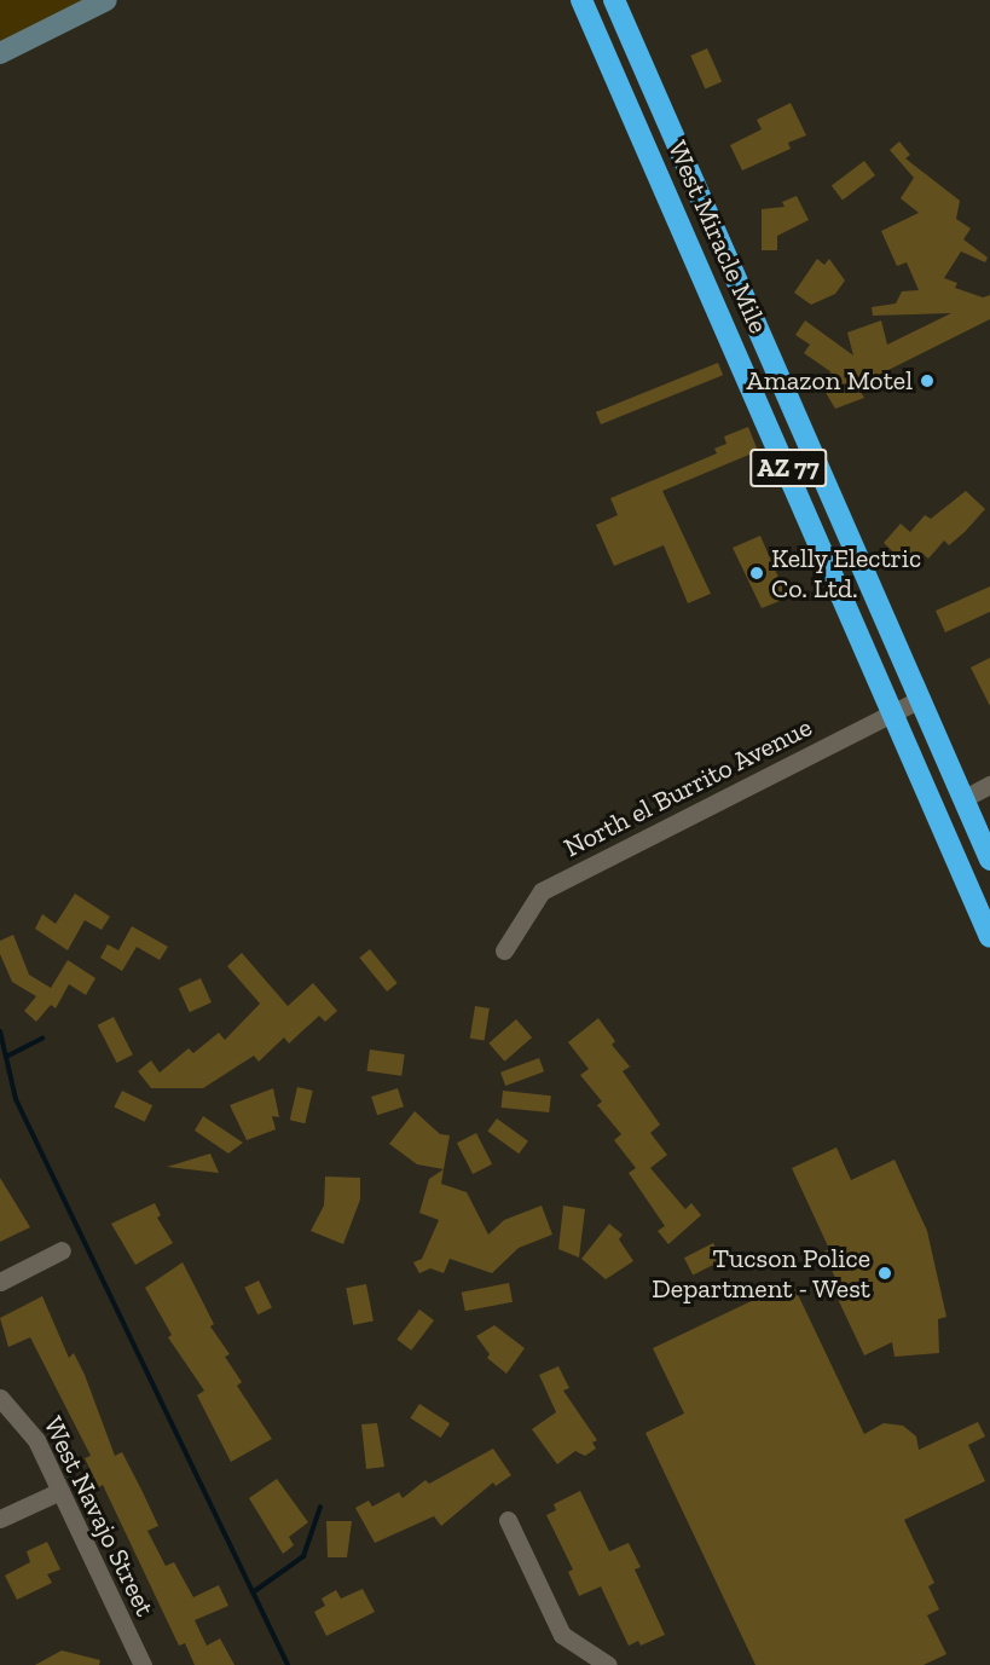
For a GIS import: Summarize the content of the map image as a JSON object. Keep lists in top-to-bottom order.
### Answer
{
  "streets": {
    "highway": ["West Miracle Mile", "AZ 77"],
    "street": ["North el Burrito Avenue", "West Navajo Street"]
  },
  "crossings": [
    ["West Miracle Mile", "North el Burrito Avenue"]
  ],
  "places": ["Amazon Motel", "Kelly Electric Co. Ltd.", "Tucson Police Department - West"]
}
